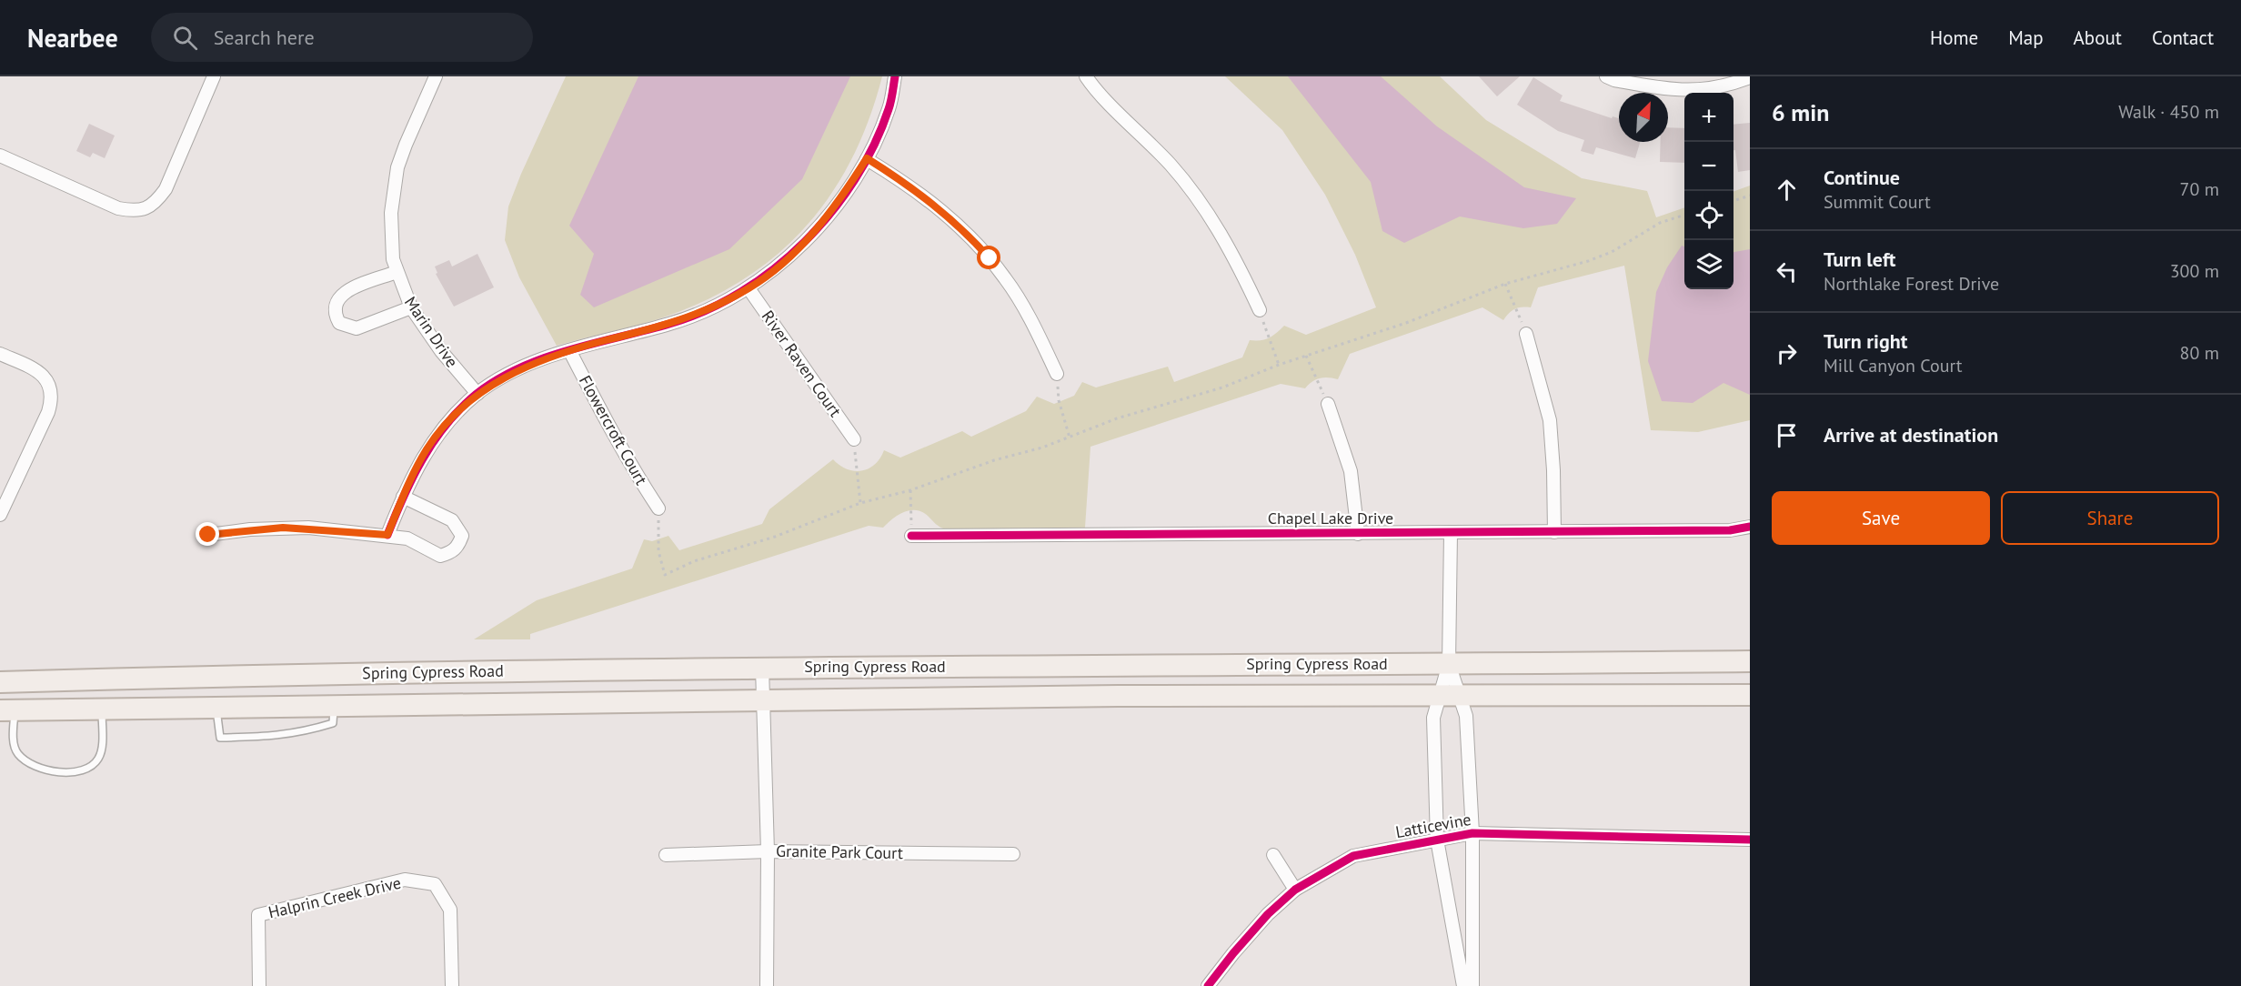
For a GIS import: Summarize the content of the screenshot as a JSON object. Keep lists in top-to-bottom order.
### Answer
{
  "streets": {
    "main road": ["Spring Cypress Road"],
    "street": [
      "Marin Drive",
      "River Raven Court",
      "Flowercroft Court",
      "Chapel Lake Drive",
      "Latticevine",
      "Granite Park Court",
      "Halprin Creek Drive"
    ]
  },
  "north": "top right",
  "page": {
    "header": "Nearbee",
    "search": "Search here",
    "nav": [
      "Home",
      "Map",
      "About",
      "Contact"
    ],
    "heading": ["6 min", "Walk · 450 m"],
    "map_buttons": ["+", "−"],
    "list": [
      ["Continue", "Summit Court", "70 m"],
      ["Turn left", "Northlake Forest Drive", "300 m"],
      ["Turn right", "Mill Canyon Court", "80 m"],
      "Arrive at destination"
    ],
    "buttons": ["Save", "Share"]
  }
}
